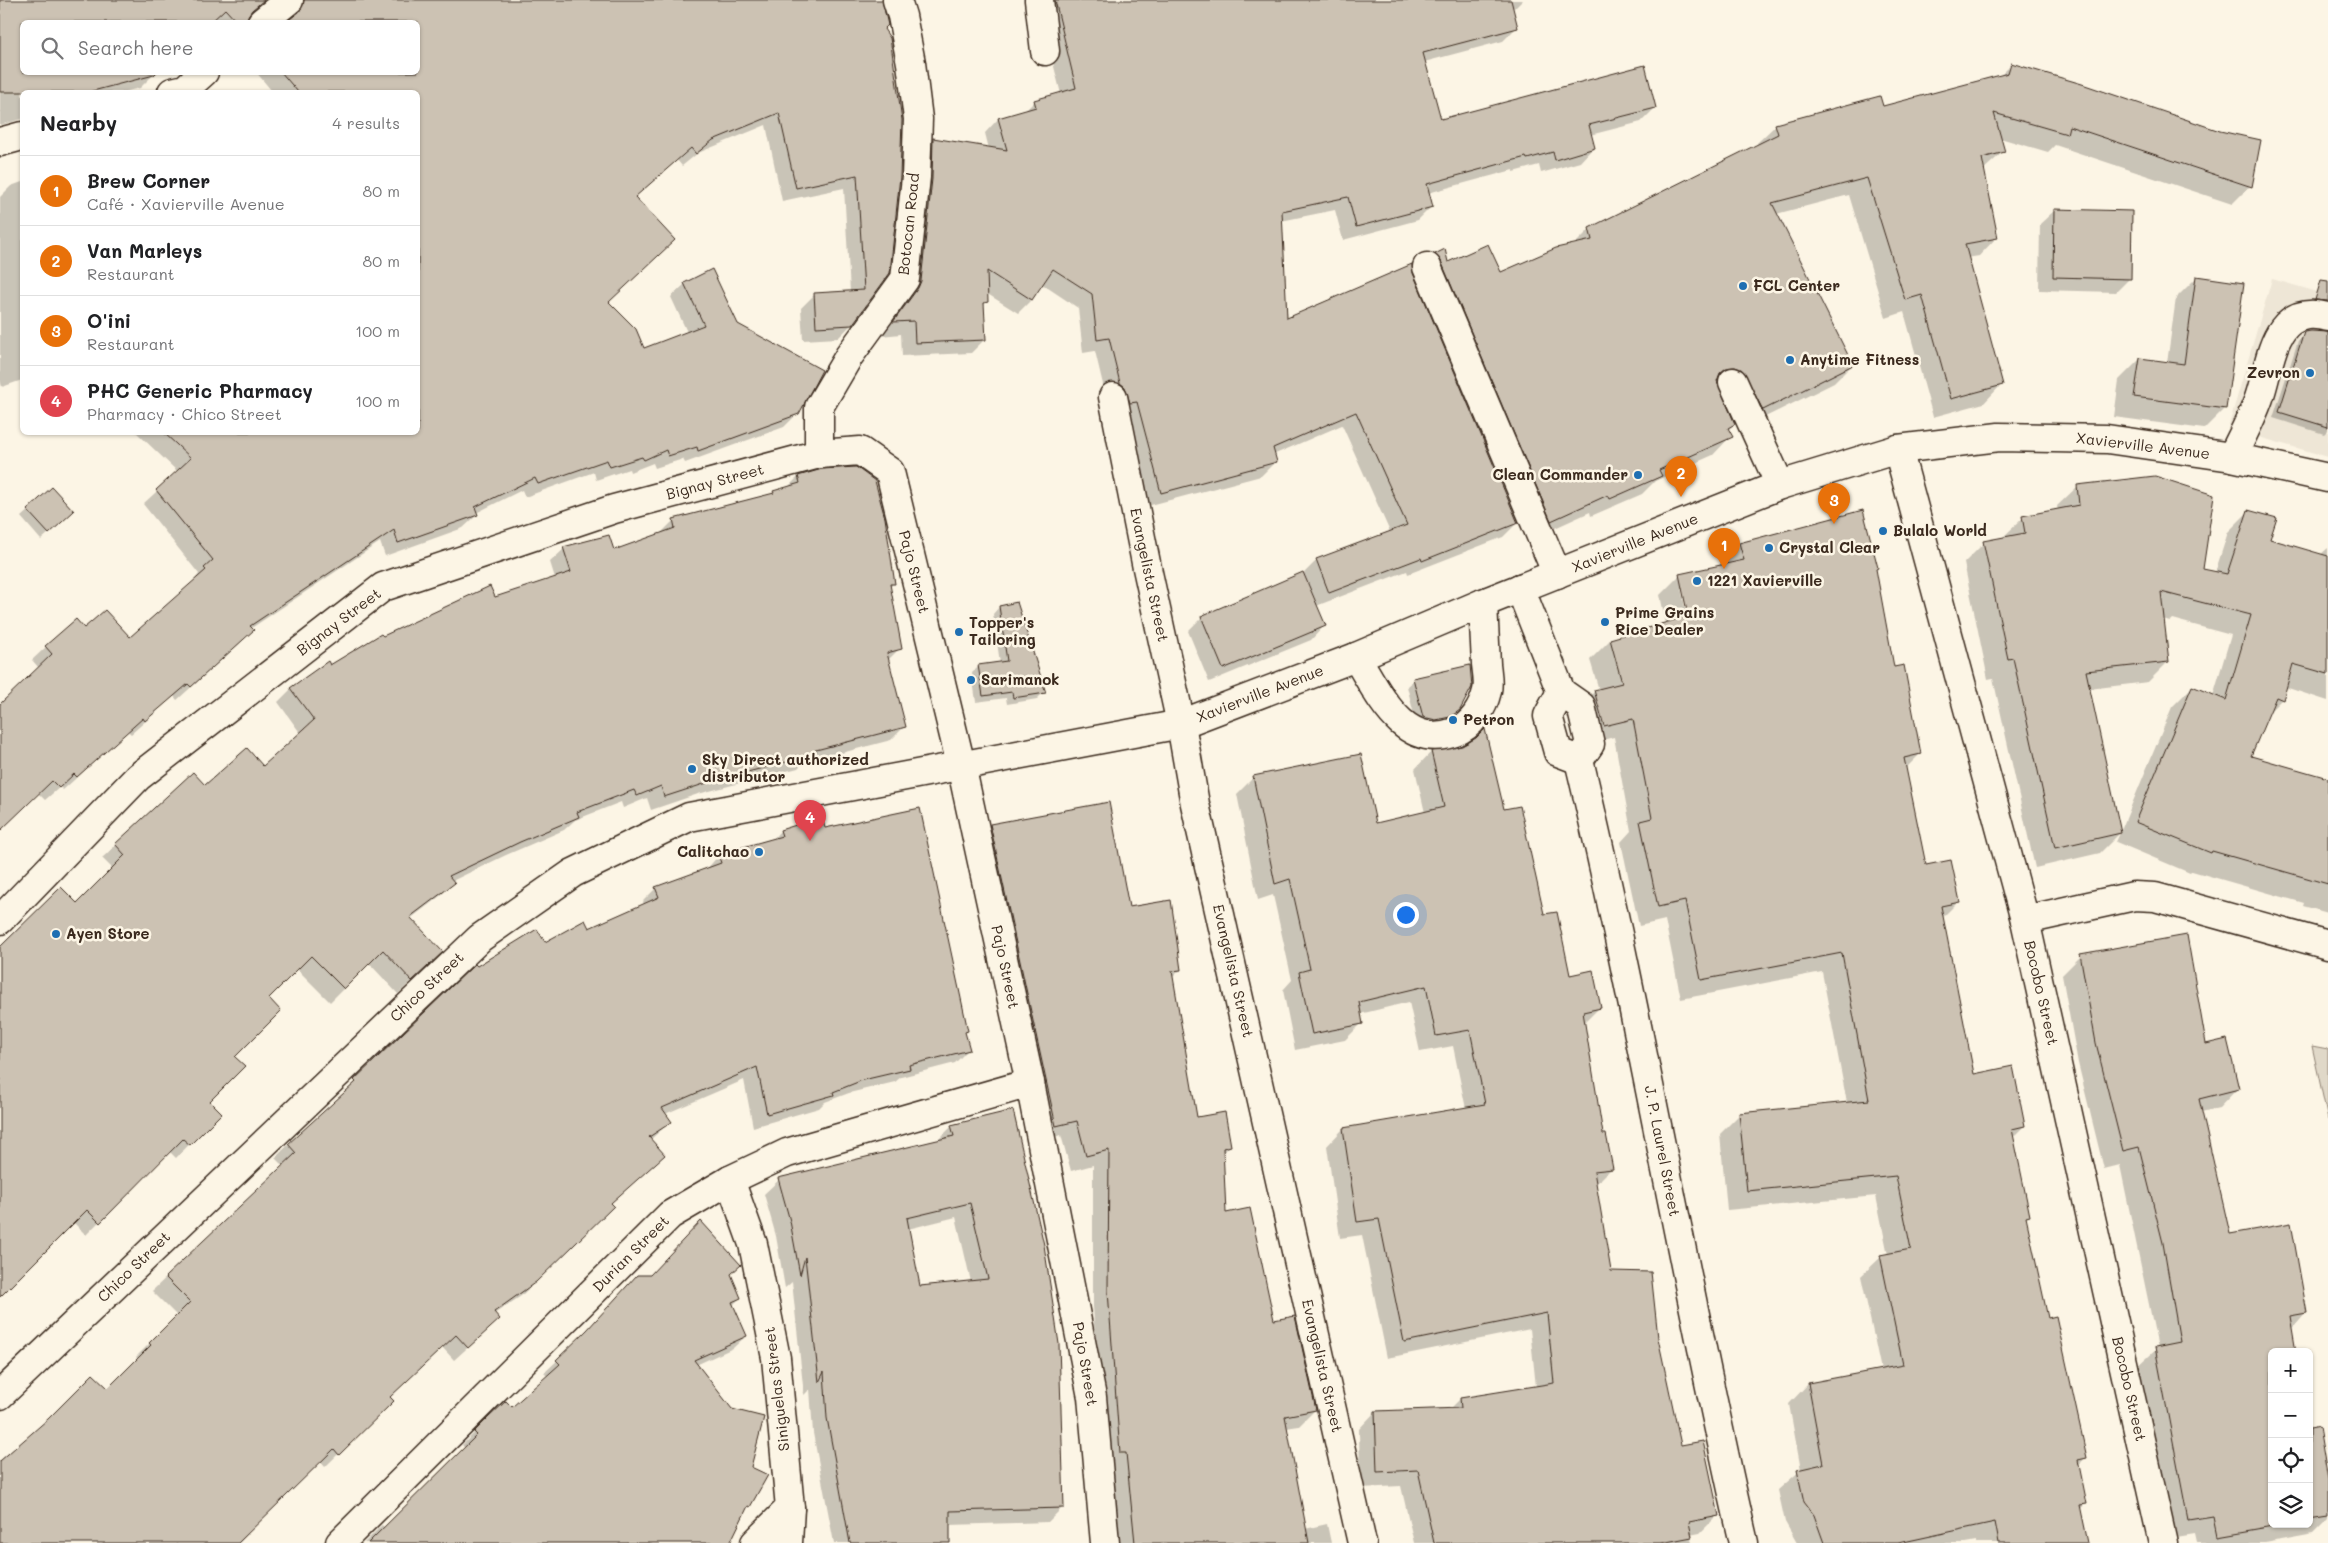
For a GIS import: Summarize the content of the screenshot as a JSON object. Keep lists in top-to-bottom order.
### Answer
{
  "streets": {
    "street": [
      "Botocan Road",
      "Xavierville Avenue",
      "Bignay Street",
      "Pajo Street",
      "Evangelista Street",
      "Chico Street",
      "Bocobo Street",
      "J. P. Laurel Street",
      "Durian Street",
      "Siniguelas Street"
    ]
  },
  "crossings": [
    ["Botocan Road", "Bignay Street"],
    ["Botocan Road", "Pajo Street"],
    ["Xavierville Avenue", "Pajo Street"],
    ["Xavierville Avenue", "Evangelista Street"],
    ["Xavierville Avenue", "Chico Street"],
    ["Xavierville Avenue", "Bocobo Street"],
    ["Xavierville Avenue", "J. P. Laurel Street"],
    ["Bignay Street", "Pajo Street"],
    ["Pajo Street", "Chico Street"],
    ["Pajo Street", "Durian Street"],
    ["Durian Street", "Siniguelas Street"]
  ],
  "places": [
    "FCL Center",
    "Anytime Fitness",
    "Zevron",
    "Clean Commander",
    "Bulalo World",
    "Crystal Clear",
    "1221 Xavierville",
    "Prime Grains Rice Dealer",
    "Topper's Tailoring",
    "Sarimanok",
    "Petron",
    "Sky Direct authorized distributor",
    "Calitchao",
    "Ayen Store"
  ],
  "page": {
    "search": "Search here",
    "heading": ["Nearby", "4 results"],
    "list": [
      {
        "mark": "1",
        "name": "Brew Corner",
        "note": "Café · Xavierville Avenue",
        "value": "80 m"
      },
      {
        "mark": "2",
        "name": "Van Marleys",
        "note": "Restaurant",
        "value": "80 m"
      },
      {
        "mark": "3",
        "name": "O'ini",
        "note": "Restaurant",
        "value": "100 m"
      },
      {
        "mark": "4",
        "name": "PHC Generic Pharmacy",
        "note": "Pharmacy · Chico Street",
        "value": "100 m"
      }
    ],
    "pins": [
      "2",
      "3",
      "1",
      "4"
    ],
    "map_buttons": ["+", "−"]
  }
}
